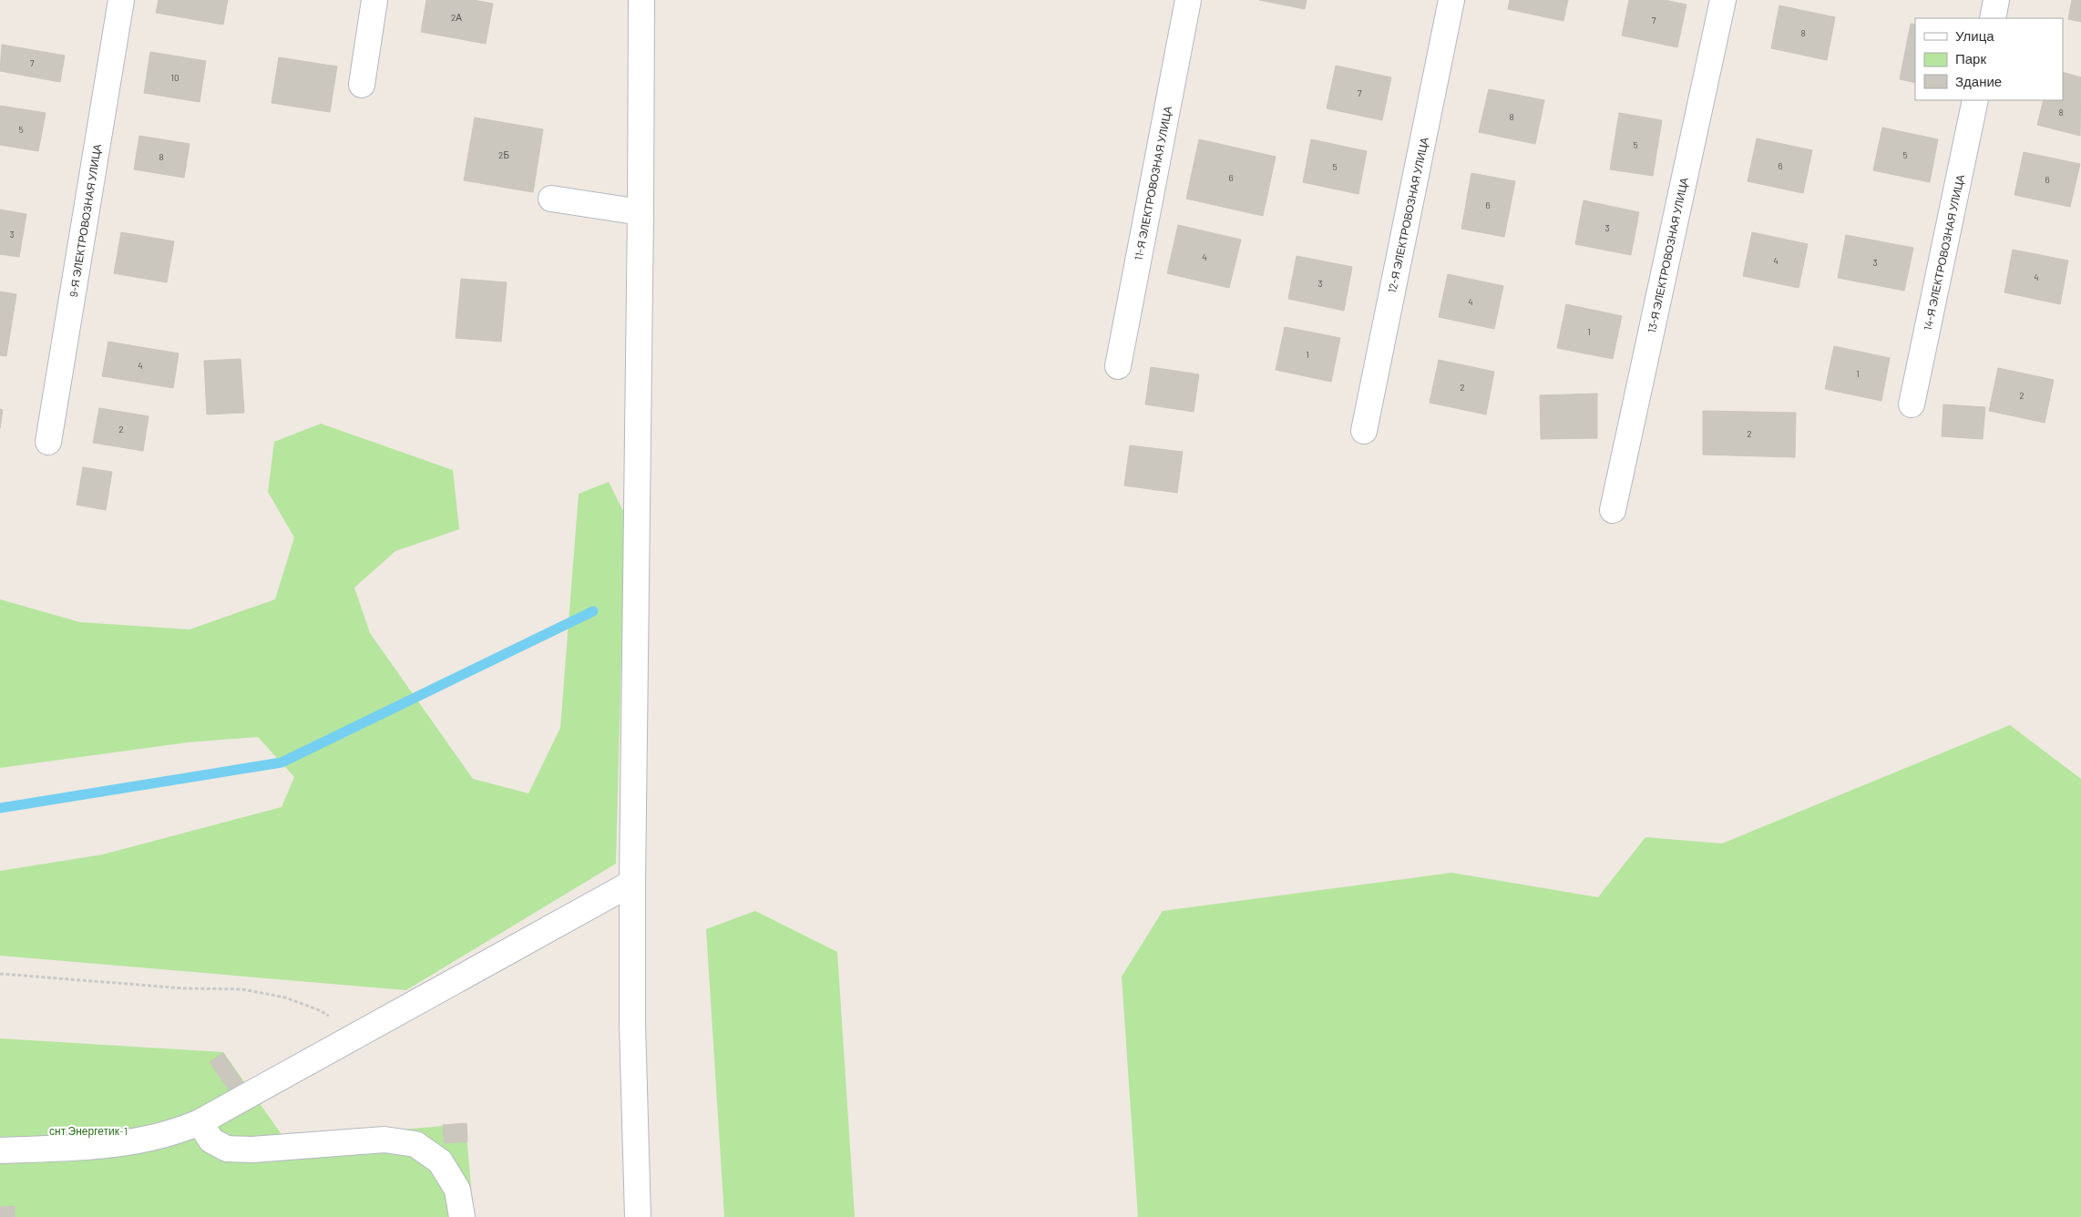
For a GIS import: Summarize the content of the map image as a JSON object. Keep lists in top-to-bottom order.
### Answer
{
  "streets": {
    "street": [
      "11-Я ЭЛЕКТРОВОЗНАЯ УЛИЦА",
      "12-Я ЭЛЕКТРОВОЗНАЯ УЛИЦА",
      "9-Я ЭЛЕКТРОВОЗНАЯ УЛИЦА",
      "14-Я ЭЛЕКТРОВОЗНАЯ УЛИЦА",
      "13-Я ЭЛЕКТРОВОЗНАЯ УЛИЦА"
    ]
  },
  "parks": ["снт Энергетик-1"],
  "house_numbers": [
    "2А",
    "7",
    "8",
    "7",
    "10",
    "7",
    "8",
    "8",
    "5",
    "5",
    "2Б",
    "5",
    "8",
    "6",
    "5",
    "6",
    "6",
    "6",
    "3",
    "3",
    "4",
    "4",
    "3",
    "4",
    "3",
    "4",
    "1",
    "1",
    "4",
    "1",
    "2",
    "2",
    "2",
    "2"
  ],
  "legend": ["Улица", "Парк", "Здание"]
}
